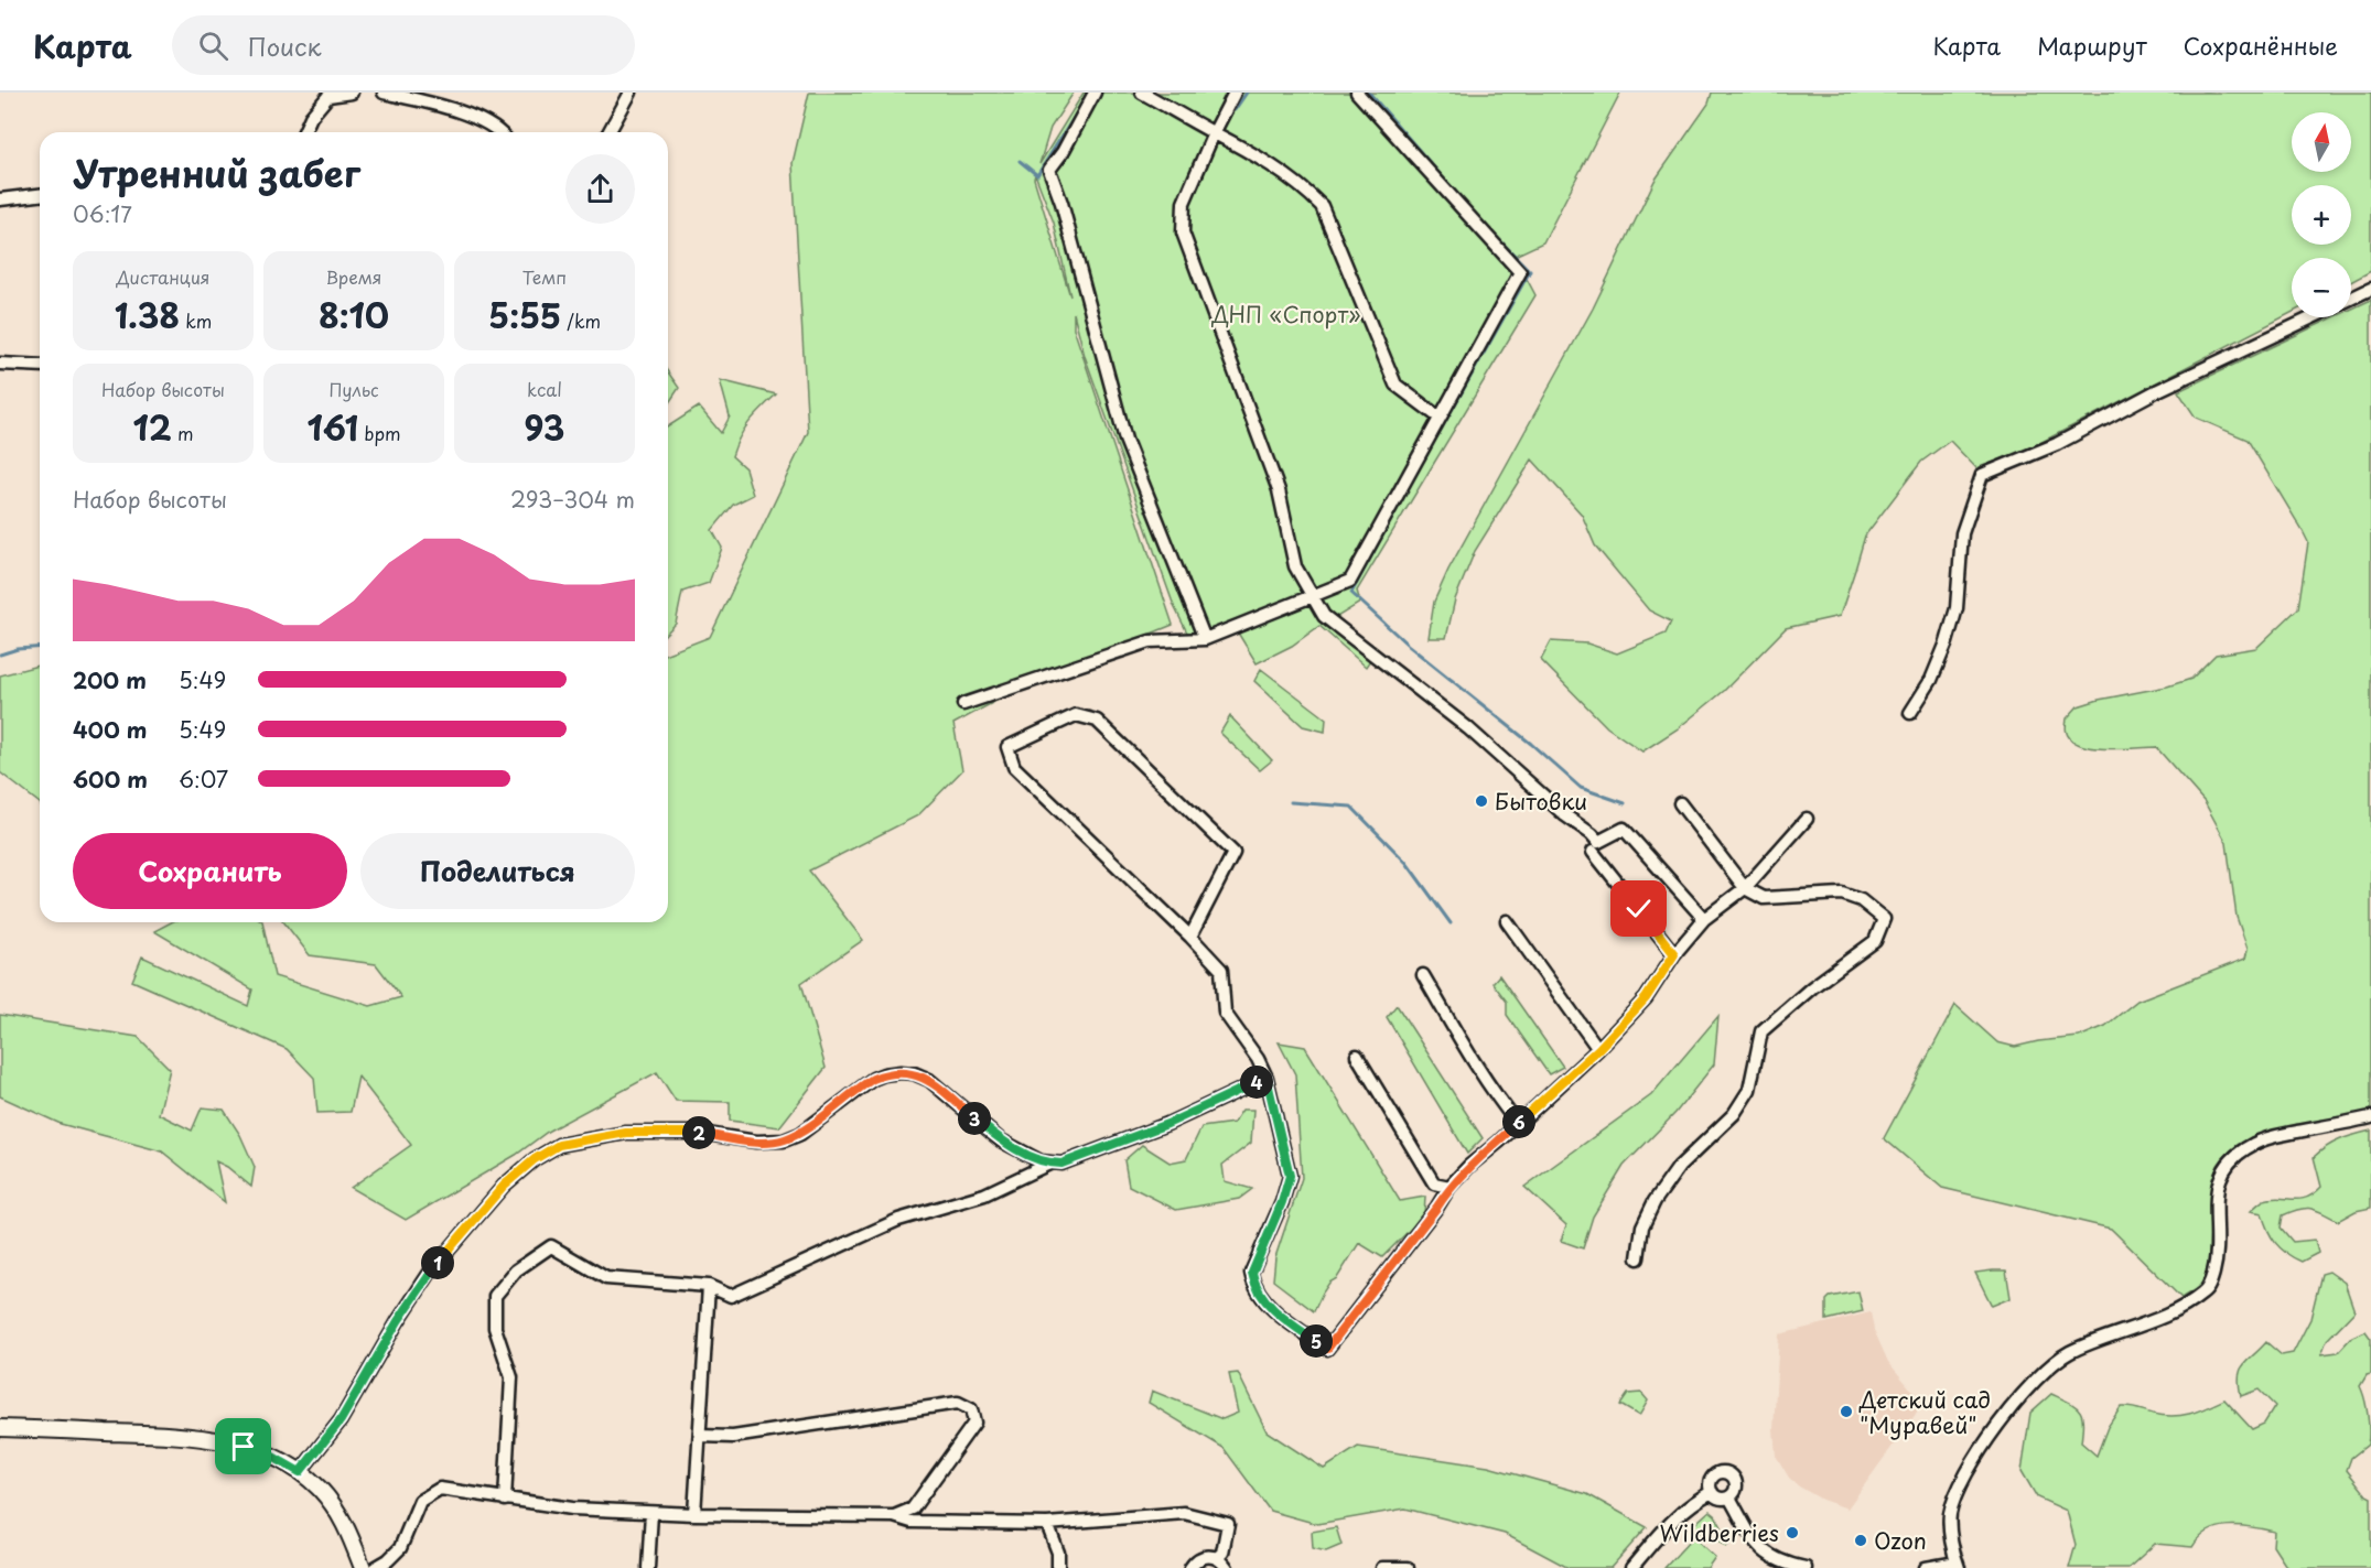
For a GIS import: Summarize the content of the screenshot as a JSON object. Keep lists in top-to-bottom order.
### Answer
{
  "parks": ["ДНП «Спорт»"],
  "places": [
    "Бытовки",
    "Детский сад \"Муравей\"",
    "Wildberries",
    "Ozon"
  ],
  "north": "top",
  "page": {
    "header": "Карта",
    "search": "Поиск",
    "nav": ["Карта", "Маршрут", "Сохранённые"],
    "map_buttons": ["+", "−"],
    "heading": ["Утренний забег", "06:17"],
    "stats": [
      ["Дистанция", "1.38 km"],
      ["Время", "8:10"],
      ["Темп", "5:55 /km"],
      ["Набор высоты", "12 m"],
      ["Пульс", "161 bpm"],
      ["kcal", "93"]
    ],
    "chart": ["Набор высоты", "293–304 m"],
    "list": [
      {
        "name": "200 m",
        "note": "5:49"
      },
      {
        "name": "400 m",
        "note": "5:49"
      },
      {
        "name": "600 m",
        "note": "6:07"
      }
    ],
    "buttons": ["Сохранить", "Поделиться"],
    "pins": [
      "4",
      "3",
      "6",
      "2",
      "1",
      "5"
    ]
  }
}
